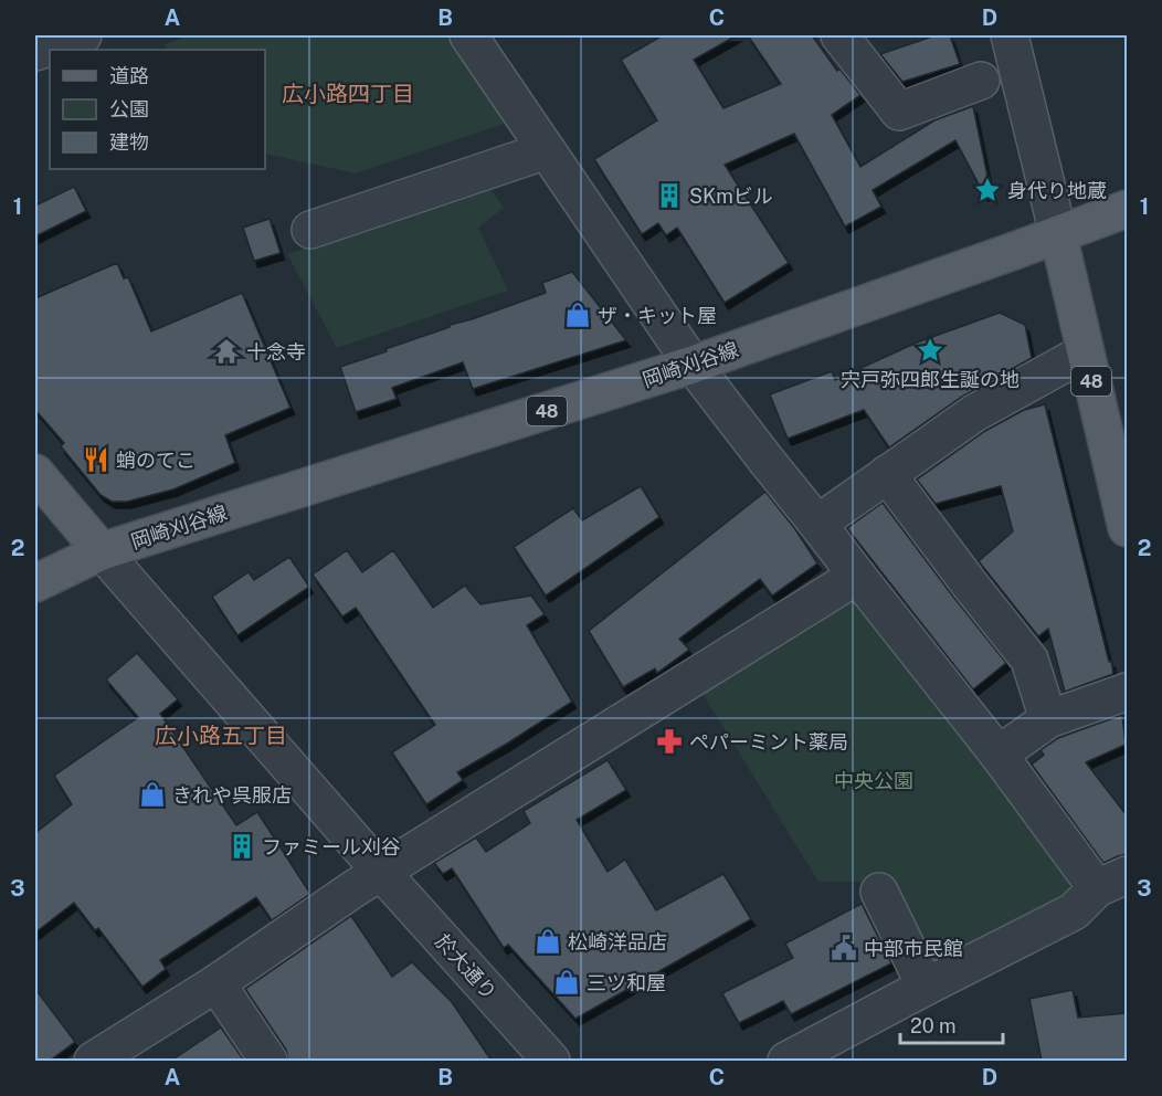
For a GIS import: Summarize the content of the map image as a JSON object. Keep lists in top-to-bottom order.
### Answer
{
  "streets": {
    "main road": ["岡崎刈谷線", "48"],
    "street": ["於大通り"]
  },
  "crossings": [
    ["岡崎刈谷線", "48"],
    ["岡崎刈谷線", "於大通り"]
  ],
  "districts": ["広小路四丁目", "広小路五丁目"],
  "parks": ["中央公園"],
  "places": {
    "place": ["身代り地蔵", "宍戸弥四郎生誕の地"],
    "building": ["SKmビル", "ファミール刈谷"],
    "shop": [
      "ザ・キット屋",
      "きれや呉服店",
      "松崎洋品店",
      "三ツ和屋"
    ],
    "temple": ["十念寺"],
    "restaurant": ["蛸のてこ"],
    "pharmacy": ["ペパーミント薬局"],
    "public building": ["中部市民館"]
  },
  "legend": ["道路", "公園", "建物"],
  "scale_bar": "20 m",
  "grid": {
    "columns": [
      "A",
      "B",
      "C",
      "D"
    ],
    "rows": ["1", "2", "3"]
  }
}
